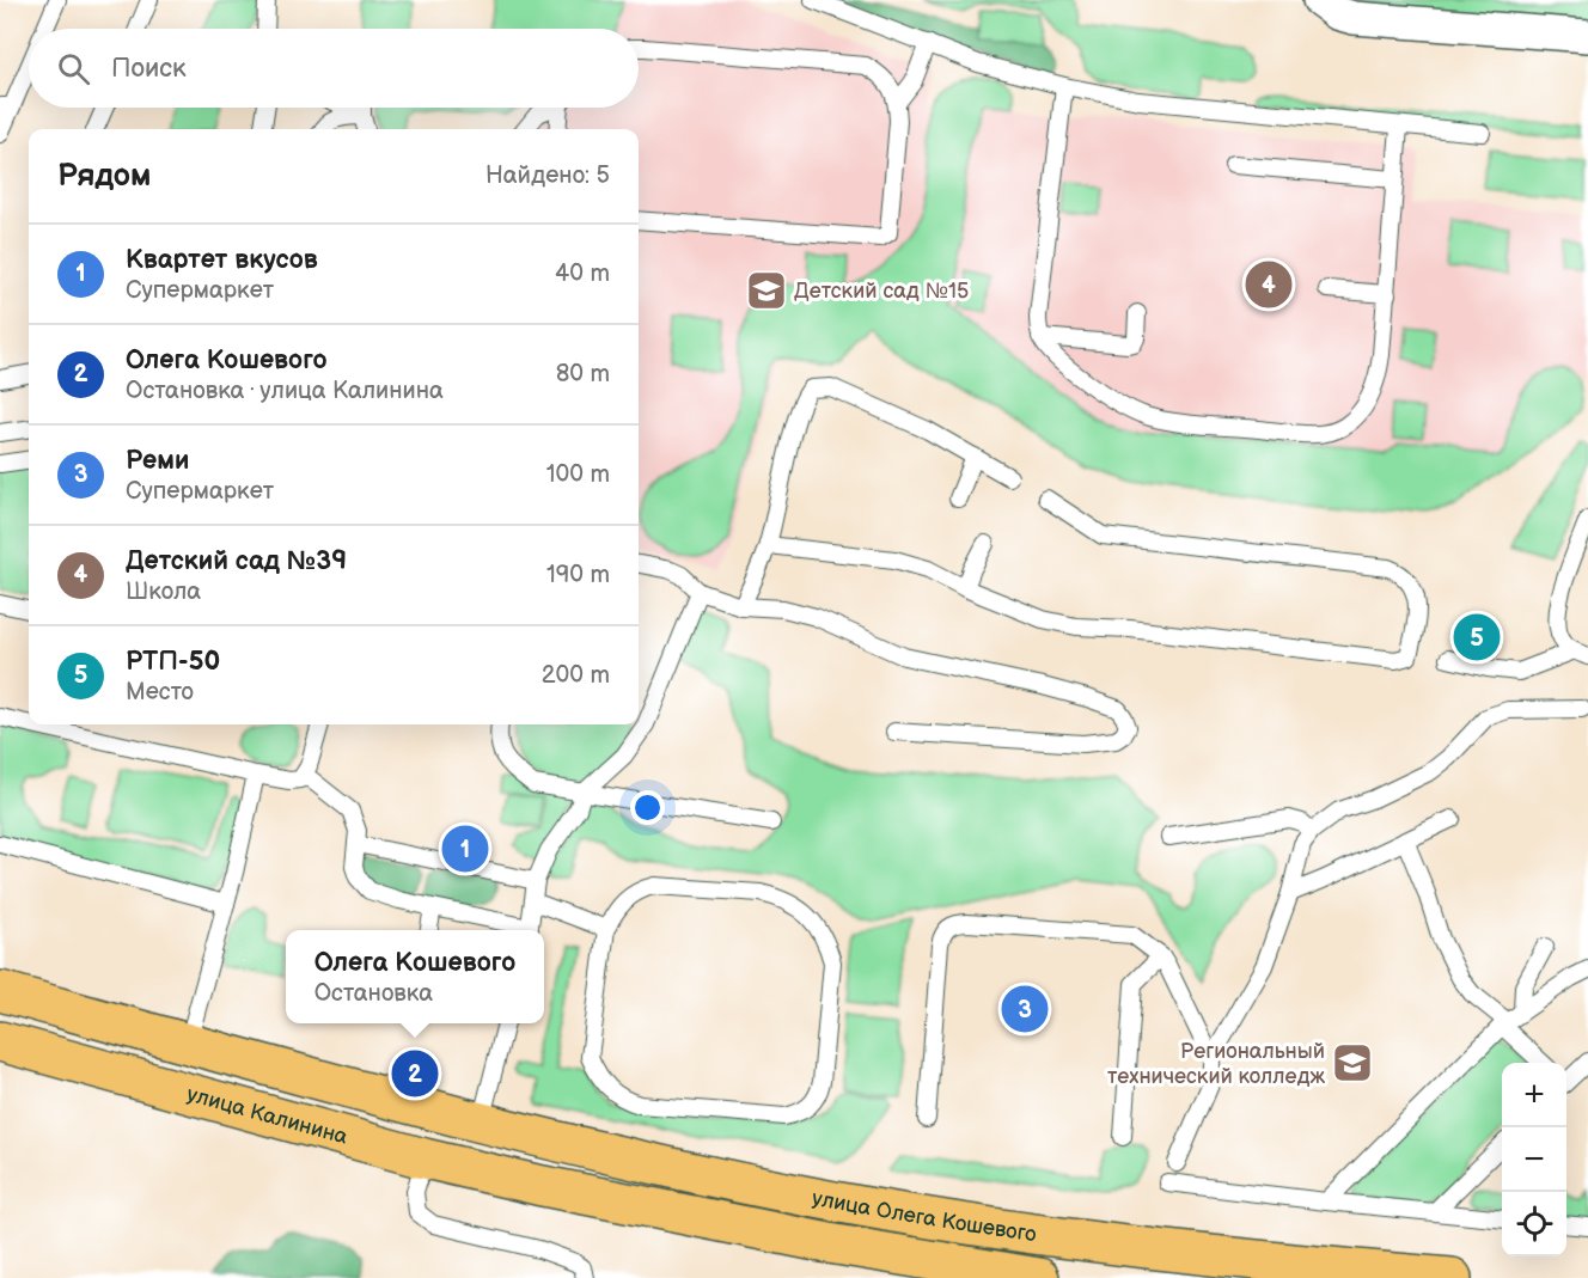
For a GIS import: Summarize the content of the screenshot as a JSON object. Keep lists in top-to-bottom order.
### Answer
{
  "streets": {
    "highway": ["улица Калинина", "улица Олега Кошевого"]
  },
  "crossings": [
    ["улица Калинина", "улица Олега Кошевого"]
  ],
  "places": {
    "school or university": ["Детский сад №15", "Региональный технический колледж"]
  },
  "page": {
    "search": "Поиск",
    "heading": ["Рядом", "Найдено: 5"],
    "list": [
      {
        "mark": "1",
        "name": "Квартет вкусов",
        "note": "Супермаркет",
        "value": "40 m"
      },
      {
        "mark": "2",
        "name": "Олега Кошевого",
        "note": "Остановка · улица Калинина",
        "value": "80 m"
      },
      {
        "mark": "3",
        "name": "Реми",
        "note": "Супермаркет",
        "value": "100 m"
      },
      {
        "mark": "4",
        "name": "Детский сад №39",
        "note": "Школа",
        "value": "190 m"
      },
      {
        "mark": "5",
        "name": "РТП-50",
        "note": "Место",
        "value": "200 m"
      }
    ],
    "pins": [
      "4",
      "5",
      "1",
      "3",
      "2"
    ],
    "popup": ["Олега Кошевого", "Остановка"],
    "map_buttons": ["+", "−"]
  }
}
